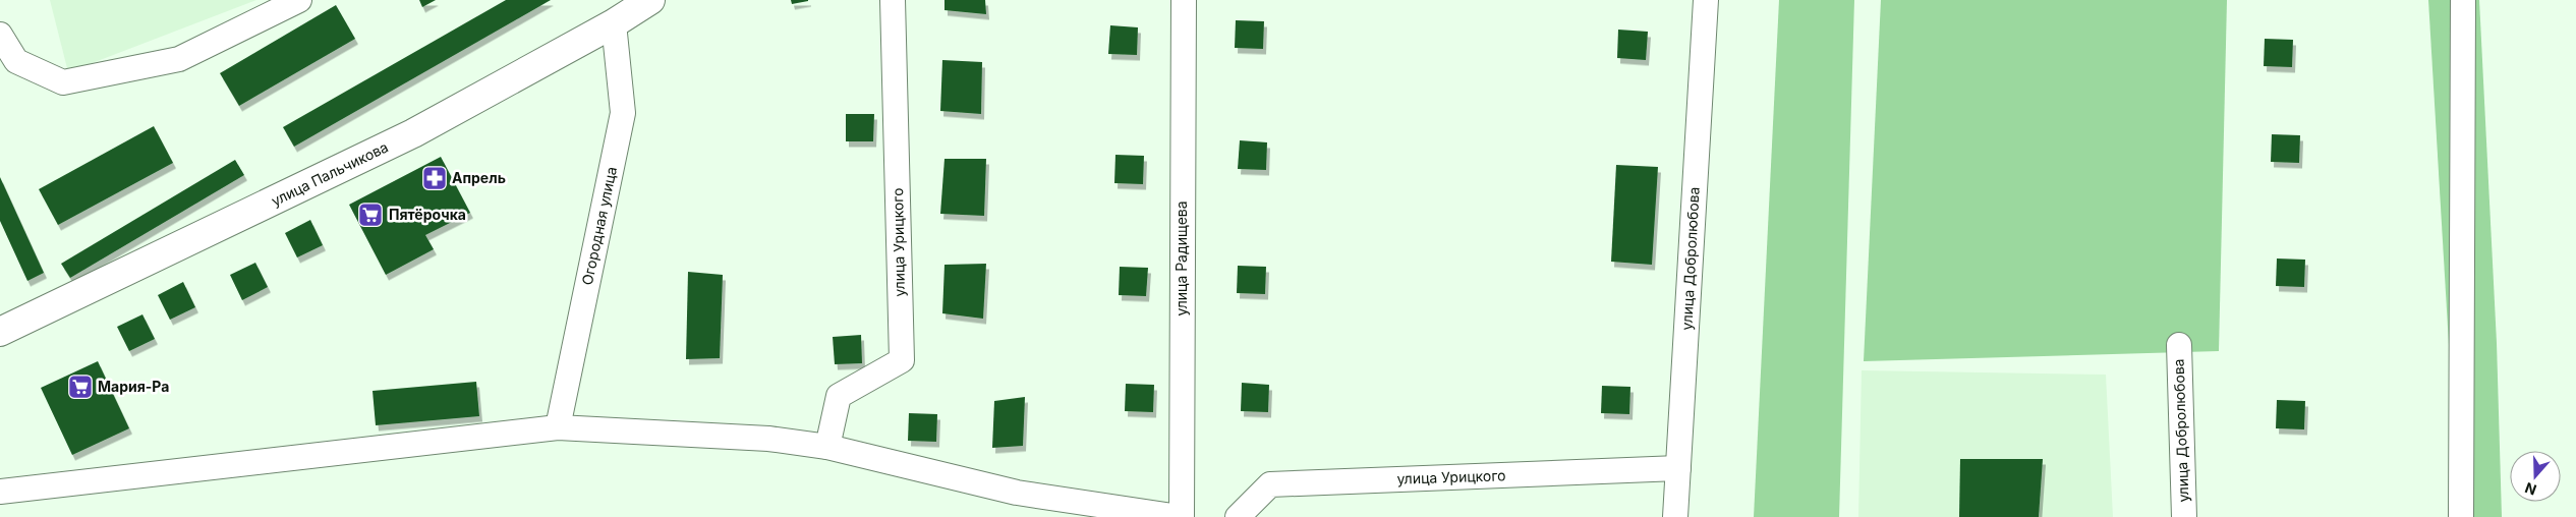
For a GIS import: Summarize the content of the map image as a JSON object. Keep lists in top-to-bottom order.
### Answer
{
  "streets": {
    "main road": ["улица Пальчикова"],
    "street": [
      "Огородная улица",
      "улица Урицкого",
      "улица Радищева",
      "улица Добролюбова"
    ]
  },
  "crossings": [
    ["улица Пальчикова", "Огородная улица"],
    ["улица Урицкого", "улица Добролюбова"]
  ],
  "places": {
    "pharmacy": ["Апрель"],
    "supermarket": ["Пятёрочка", "Мария-Ра"]
  },
  "north": "bottom"
}
